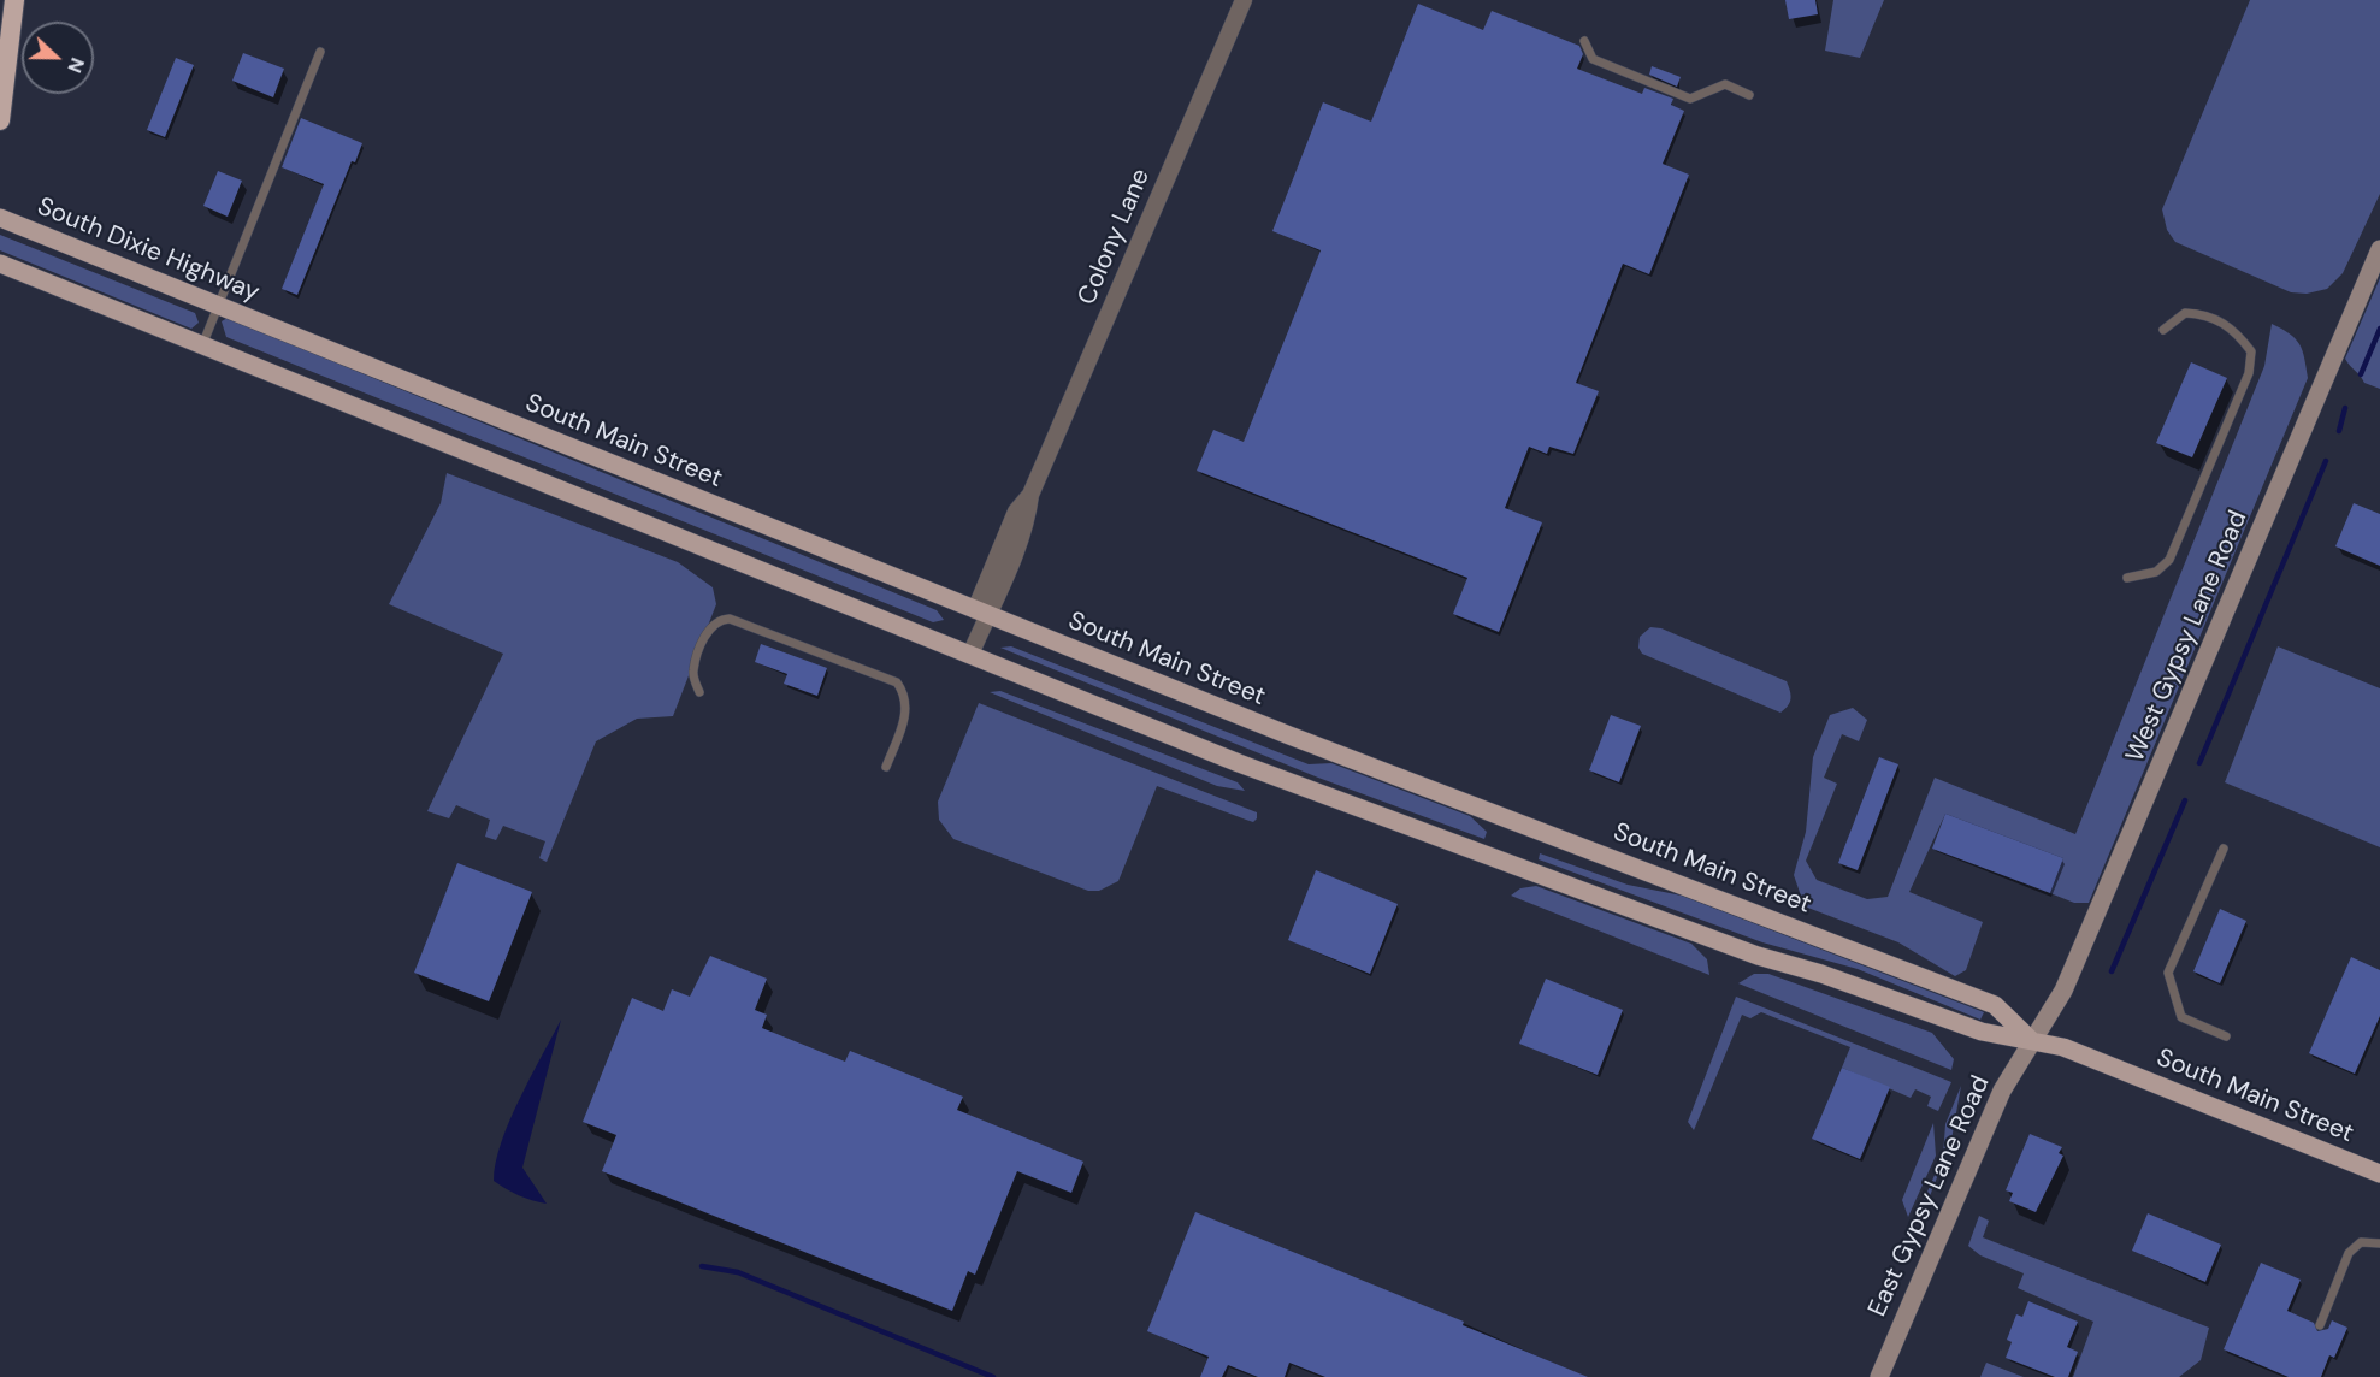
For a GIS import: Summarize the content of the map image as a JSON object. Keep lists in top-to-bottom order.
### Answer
{
  "streets": {
    "main road": [
      "South Dixie Highway",
      "South Main Street",
      "West Gypsy Lane Road",
      "East Gypsy Lane Road"
    ],
    "street": ["Colony Lane"]
  },
  "crossings": [
    ["Colony Lane", "South Main Street"],
    ["South Dixie Highway", "South Main Street"],
    ["South Main Street", "West Gypsy Lane Road"],
    ["South Main Street", "East Gypsy Lane Road"],
    ["West Gypsy Lane Road", "East Gypsy Lane Road"]
  ],
  "north": "right"
}
